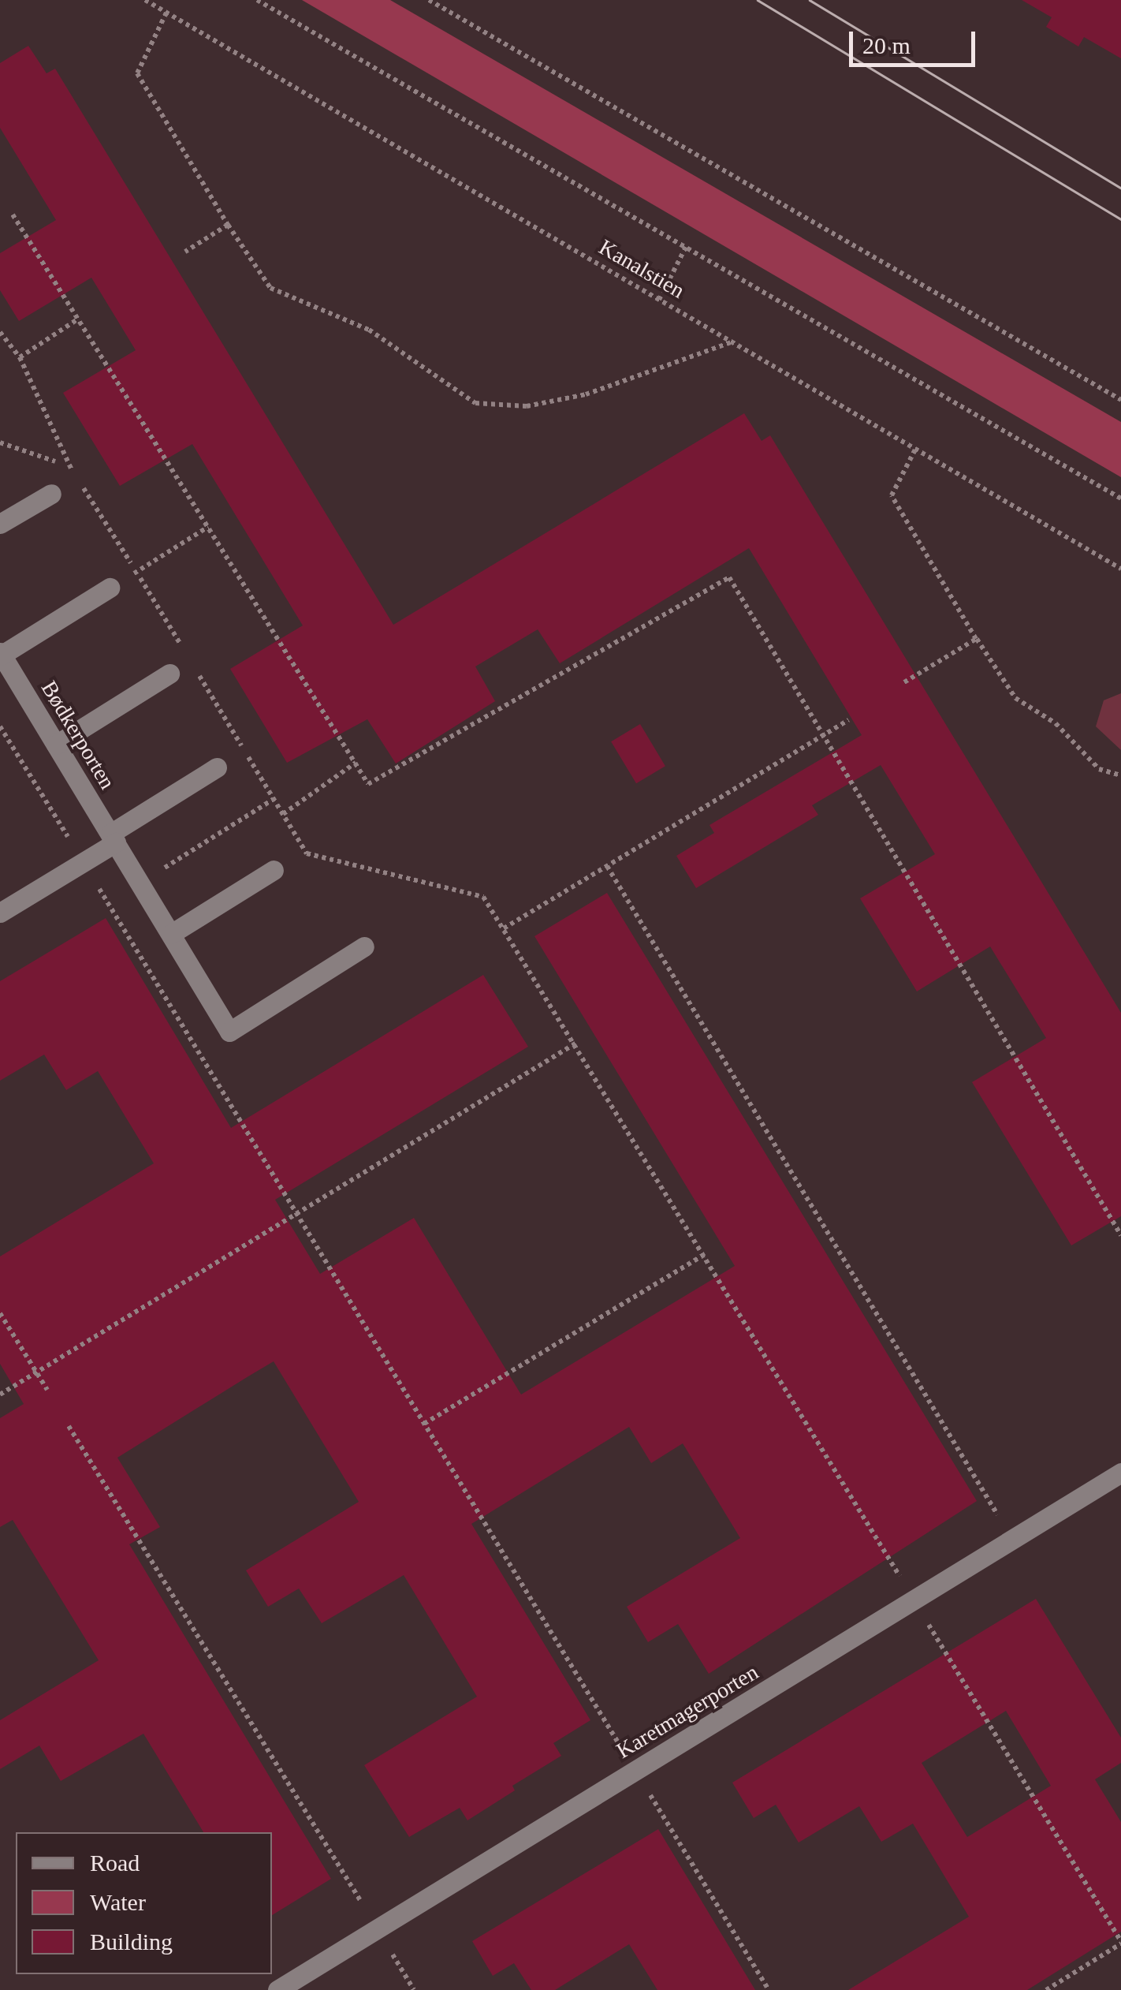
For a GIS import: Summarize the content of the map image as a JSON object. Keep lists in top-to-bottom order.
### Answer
{
  "streets": {
    "street": ["Bødkerporten", "Karetmagerporten"],
    "path": ["Kanalstien"]
  },
  "legend": ["Road", "Water", "Building"],
  "scale_bar": "20 m"
}
